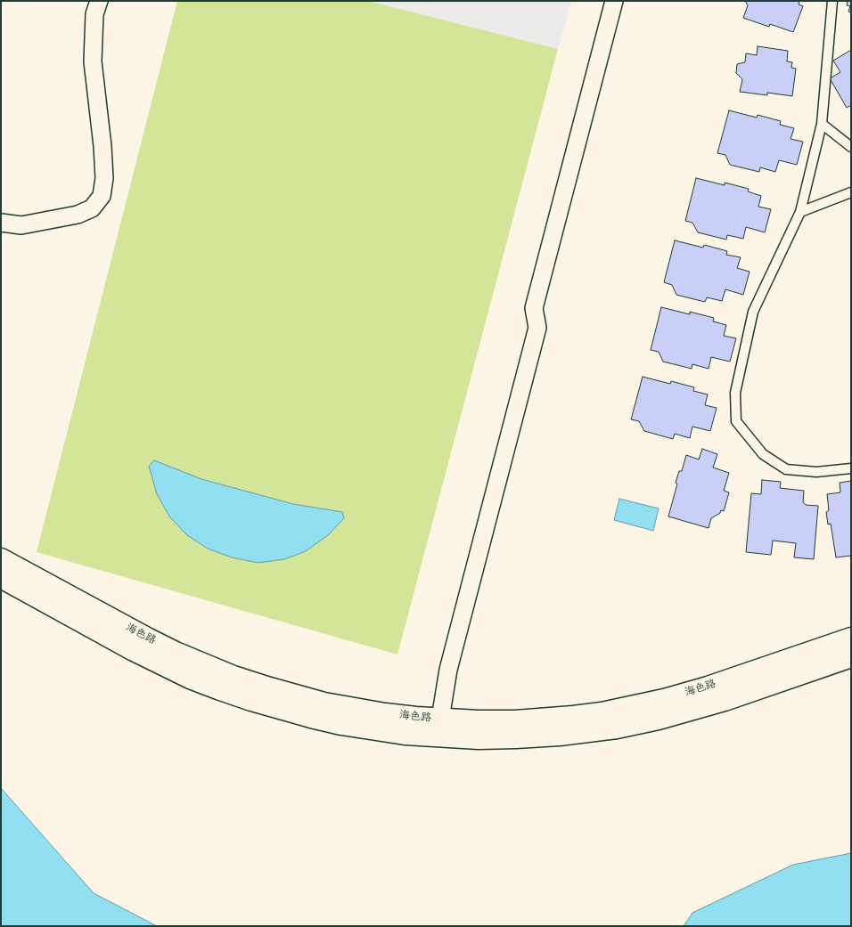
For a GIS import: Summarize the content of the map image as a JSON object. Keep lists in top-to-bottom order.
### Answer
{
  "streets": {
    "street": ["海色路"]
  }
}
